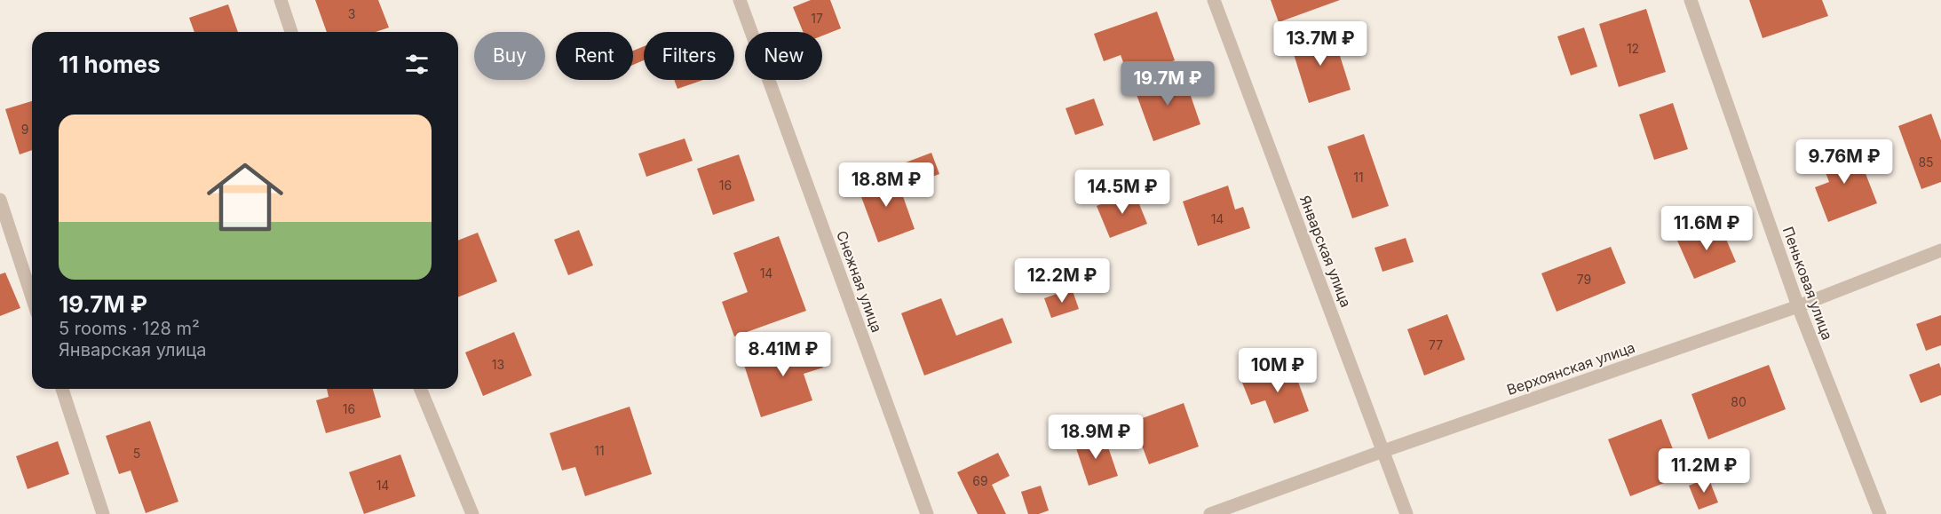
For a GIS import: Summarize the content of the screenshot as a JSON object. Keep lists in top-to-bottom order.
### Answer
{
  "streets": {
    "street": [
      "Январская улица",
      "Снежная улица",
      "Пеньковая улица",
      "Верхоянская улица"
    ]
  },
  "crossings": [
    ["Январская улица", "Верхоянская улица"],
    ["Пеньковая улица", "Верхоянская улица"]
  ],
  "house_numbers": [
    "3",
    "17",
    "12",
    "9",
    "85",
    "11",
    "16",
    "14",
    "14",
    "79",
    "77",
    "13",
    "80",
    "16",
    "11",
    "5",
    "69",
    "14"
  ],
  "page": {
    "price": [
      "13.7M ₽",
      "19.7M ₽",
      "9.76M ₽",
      "18.8M ₽",
      "14.5M ₽",
      "11.6M ₽",
      "12.2M ₽",
      "8.41M ₽",
      "10M ₽",
      "18.9M ₽",
      "11.2M ₽"
    ],
    "chip": [
      "Buy",
      "Rent",
      "Filters",
      "New"
    ],
    "heading": "11 homes",
    "list": [
      {
        "name": "19.7M ₽",
        "note": "5 rooms · 128 m² · Январская улица"
      }
    ]
  }
}
